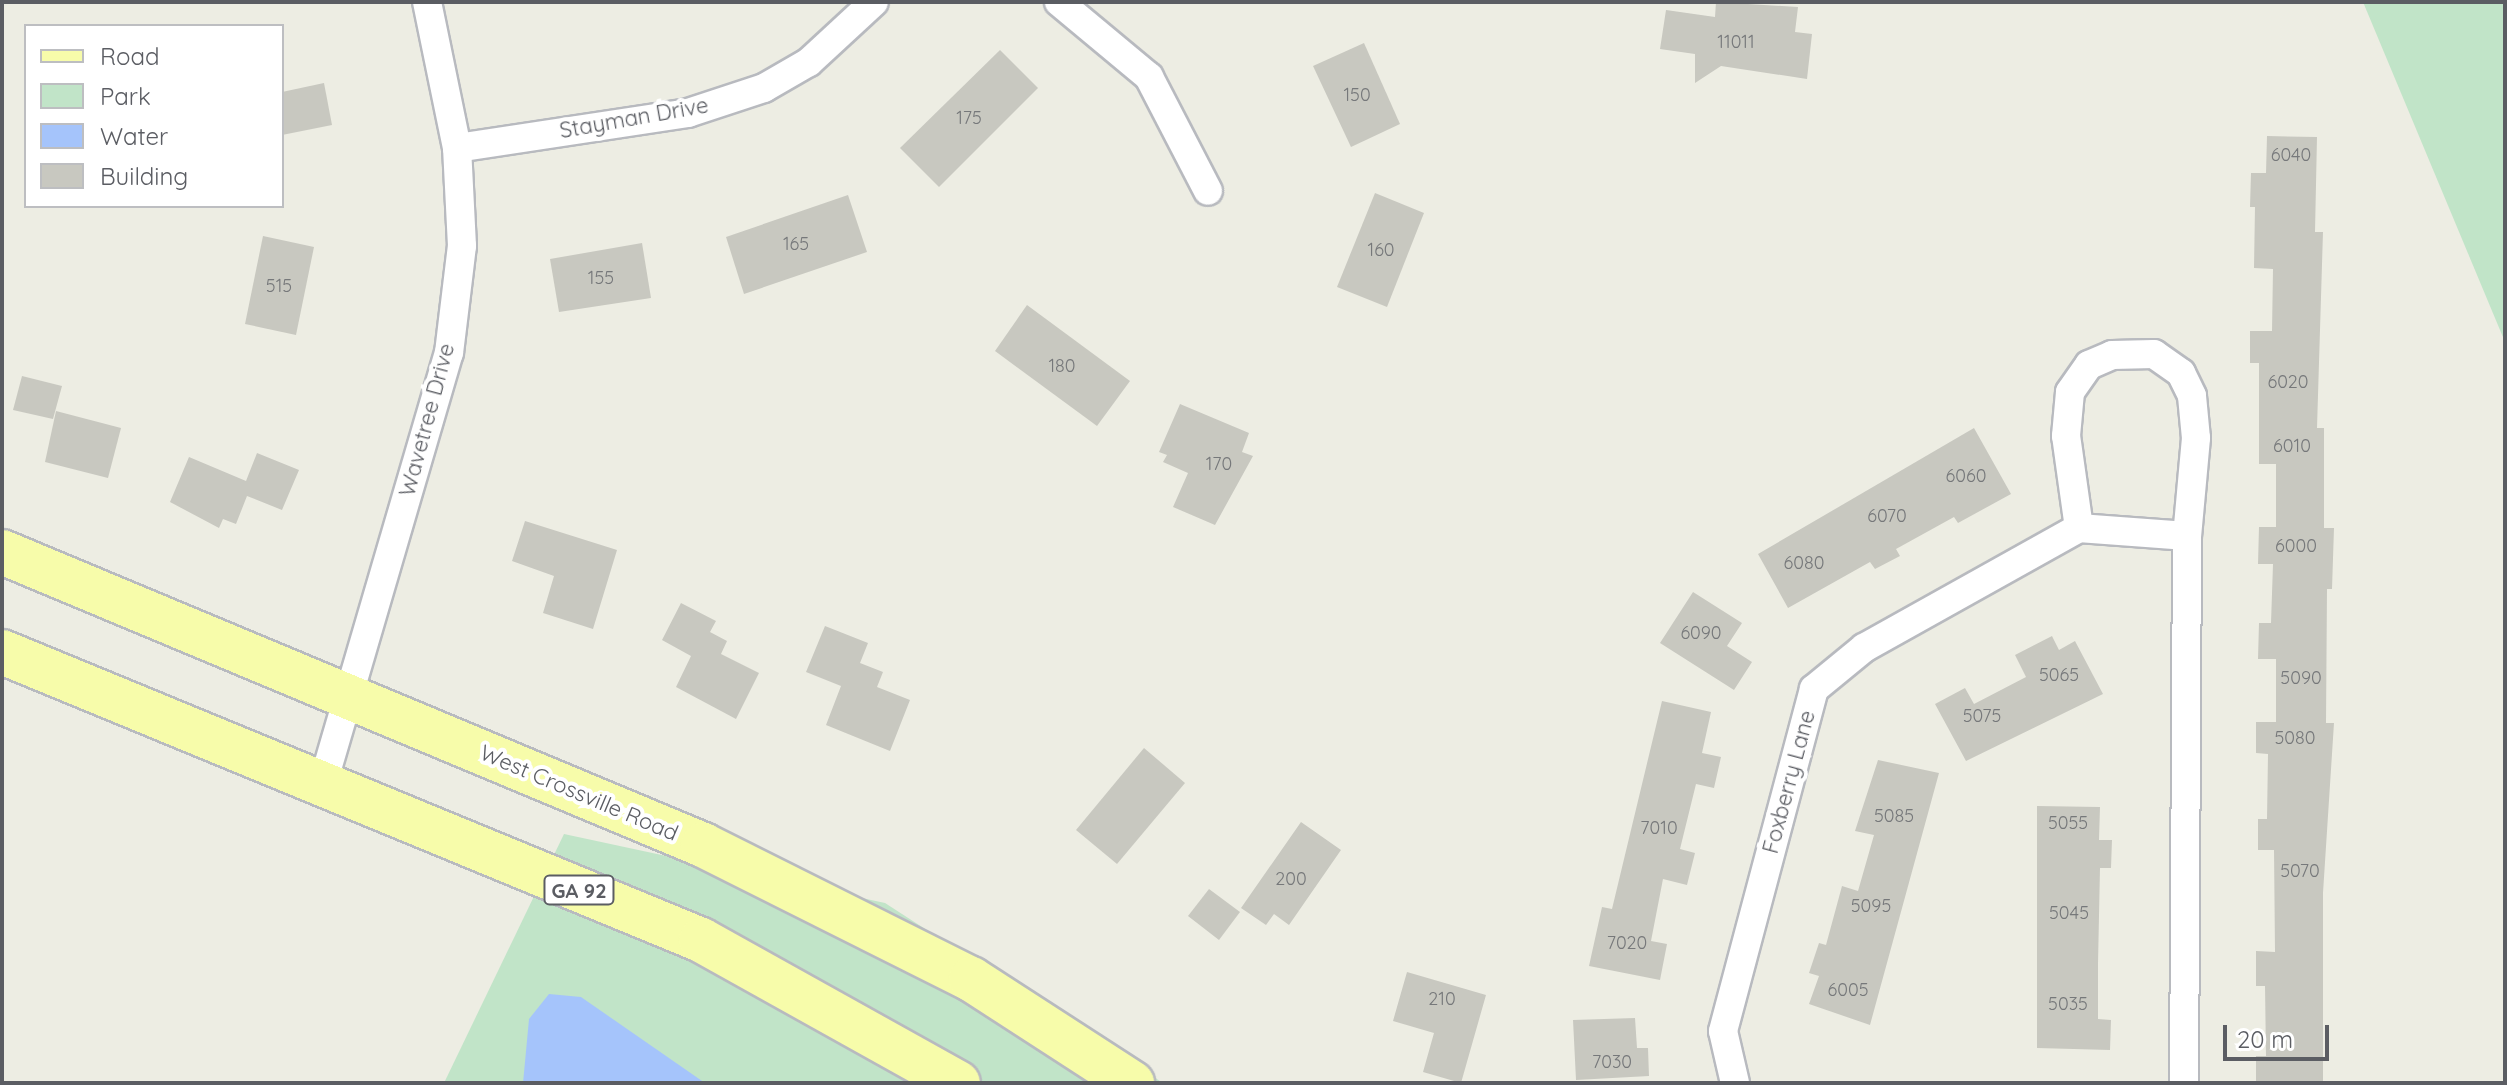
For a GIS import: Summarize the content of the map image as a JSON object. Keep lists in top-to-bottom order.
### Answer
{
  "streets": {
    "main road": ["West Crossville Road", "GA 92"],
    "street": ["Stayman Drive", "Wavetree Drive", "Foxberry Lane"]
  },
  "crossings": [
    ["Stayman Drive", "Wavetree Drive"],
    ["Wavetree Drive", "West Crossville Road"],
    ["Wavetree Drive", "GA 92"]
  ],
  "house_numbers": [
    "11011",
    "150",
    "175",
    "6040",
    "165",
    "160",
    "155",
    "515",
    "180",
    "6020",
    "6010",
    "170",
    "6060",
    "6070",
    "6000",
    "6080",
    "6090",
    "5065",
    "5090",
    "5075",
    "5080",
    "5085",
    "5055",
    "7010",
    "5070",
    "200",
    "5095",
    "5045",
    "7020",
    "6005",
    "210",
    "5035",
    "7030"
  ],
  "legend": [
    "Road",
    "Park",
    "Water",
    "Building"
  ],
  "scale_bar": "20 m"
}
